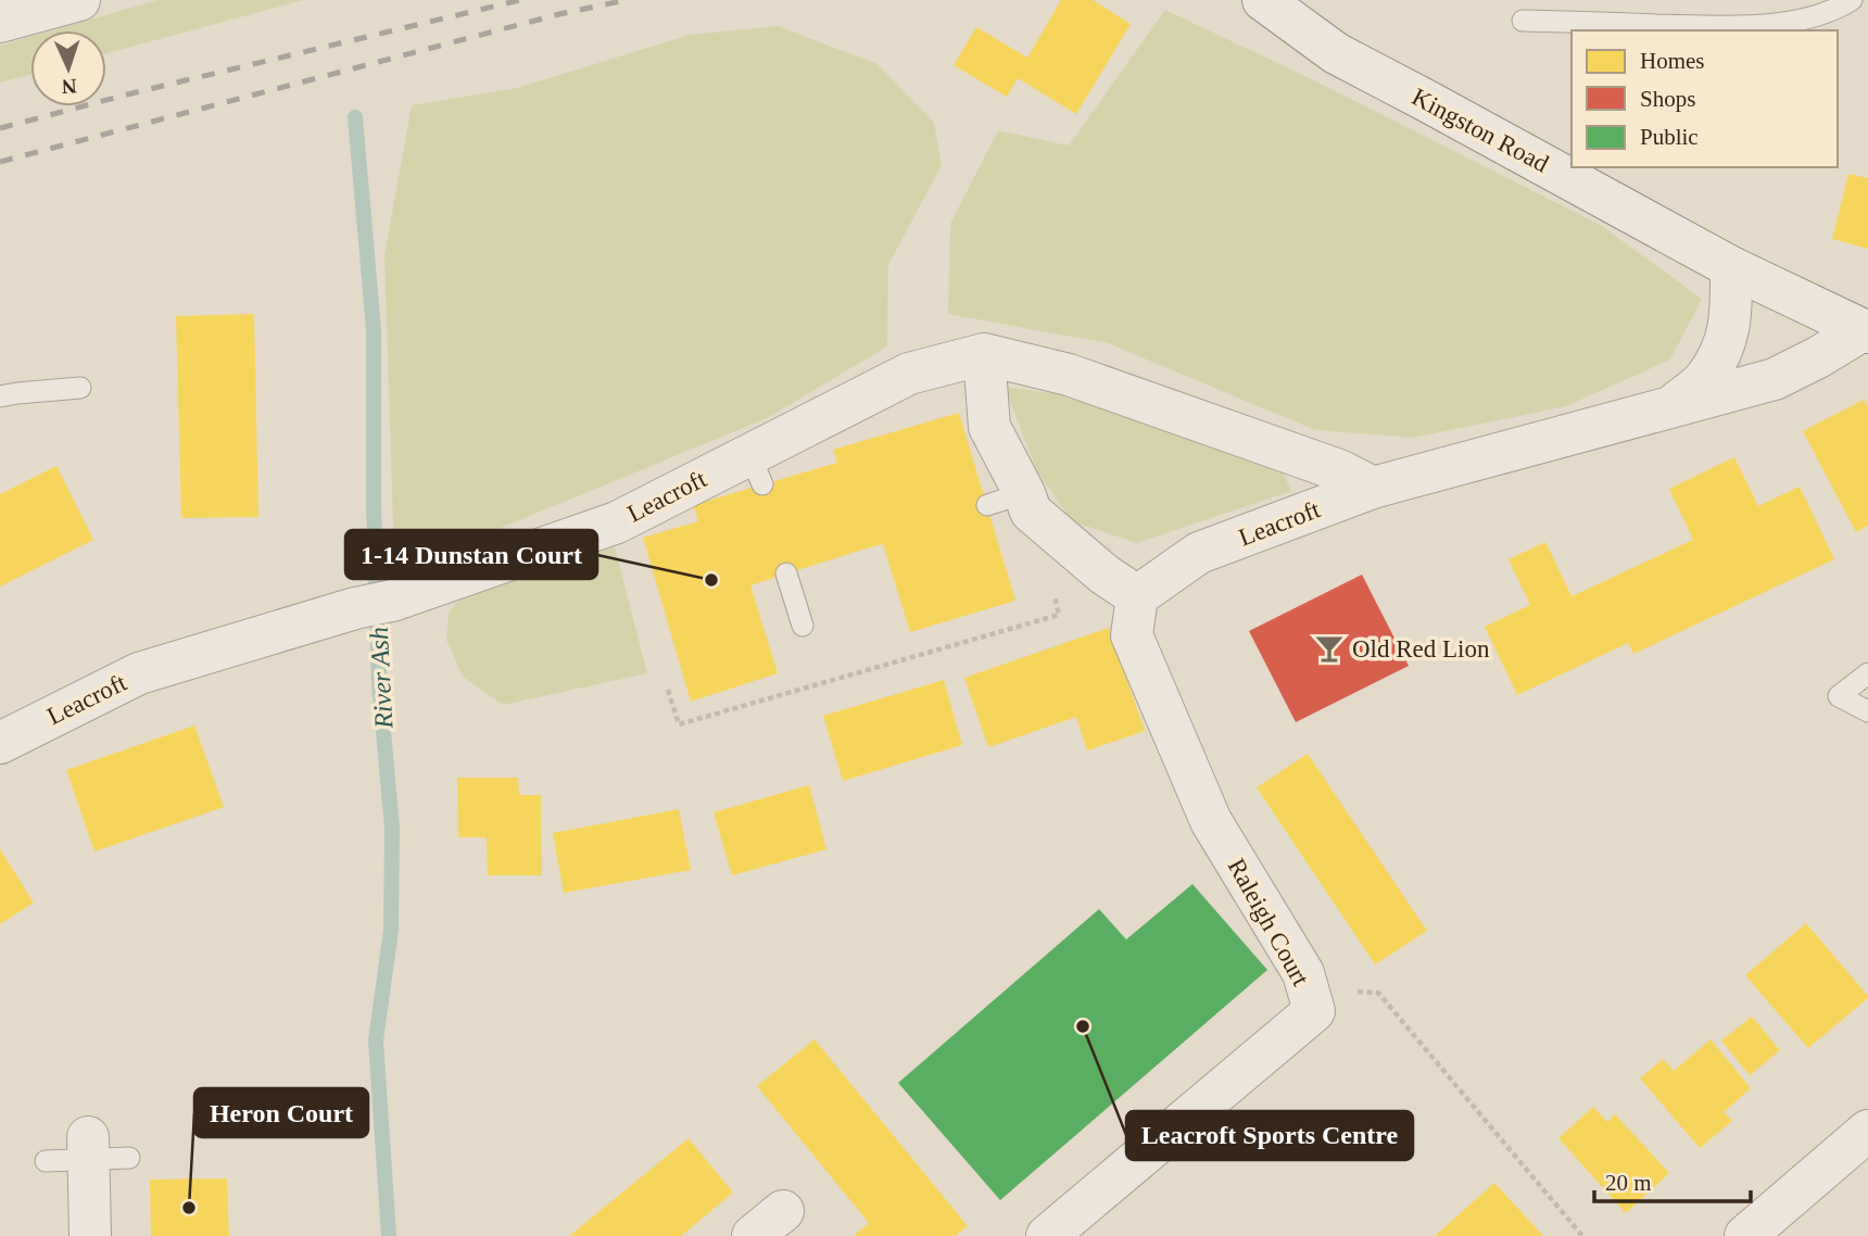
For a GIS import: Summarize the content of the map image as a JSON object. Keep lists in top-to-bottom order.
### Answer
{
  "streets": {
    "street": ["Kingston Road", "Leacroft", "Raleigh Court"]
  },
  "crossings": [
    ["Kingston Road", "Leacroft"],
    ["Leacroft", "Raleigh Court"]
  ],
  "water": ["River Ash"],
  "places": {
    "other": ["1-14 Dunstan Court", "Leacroft Sports Centre", "Heron Court"],
    "bar": ["Old Red Lion"]
  },
  "legend": ["Homes", "Shops", "Public"],
  "scale_bar": "20 m",
  "north": "bottom"
}
